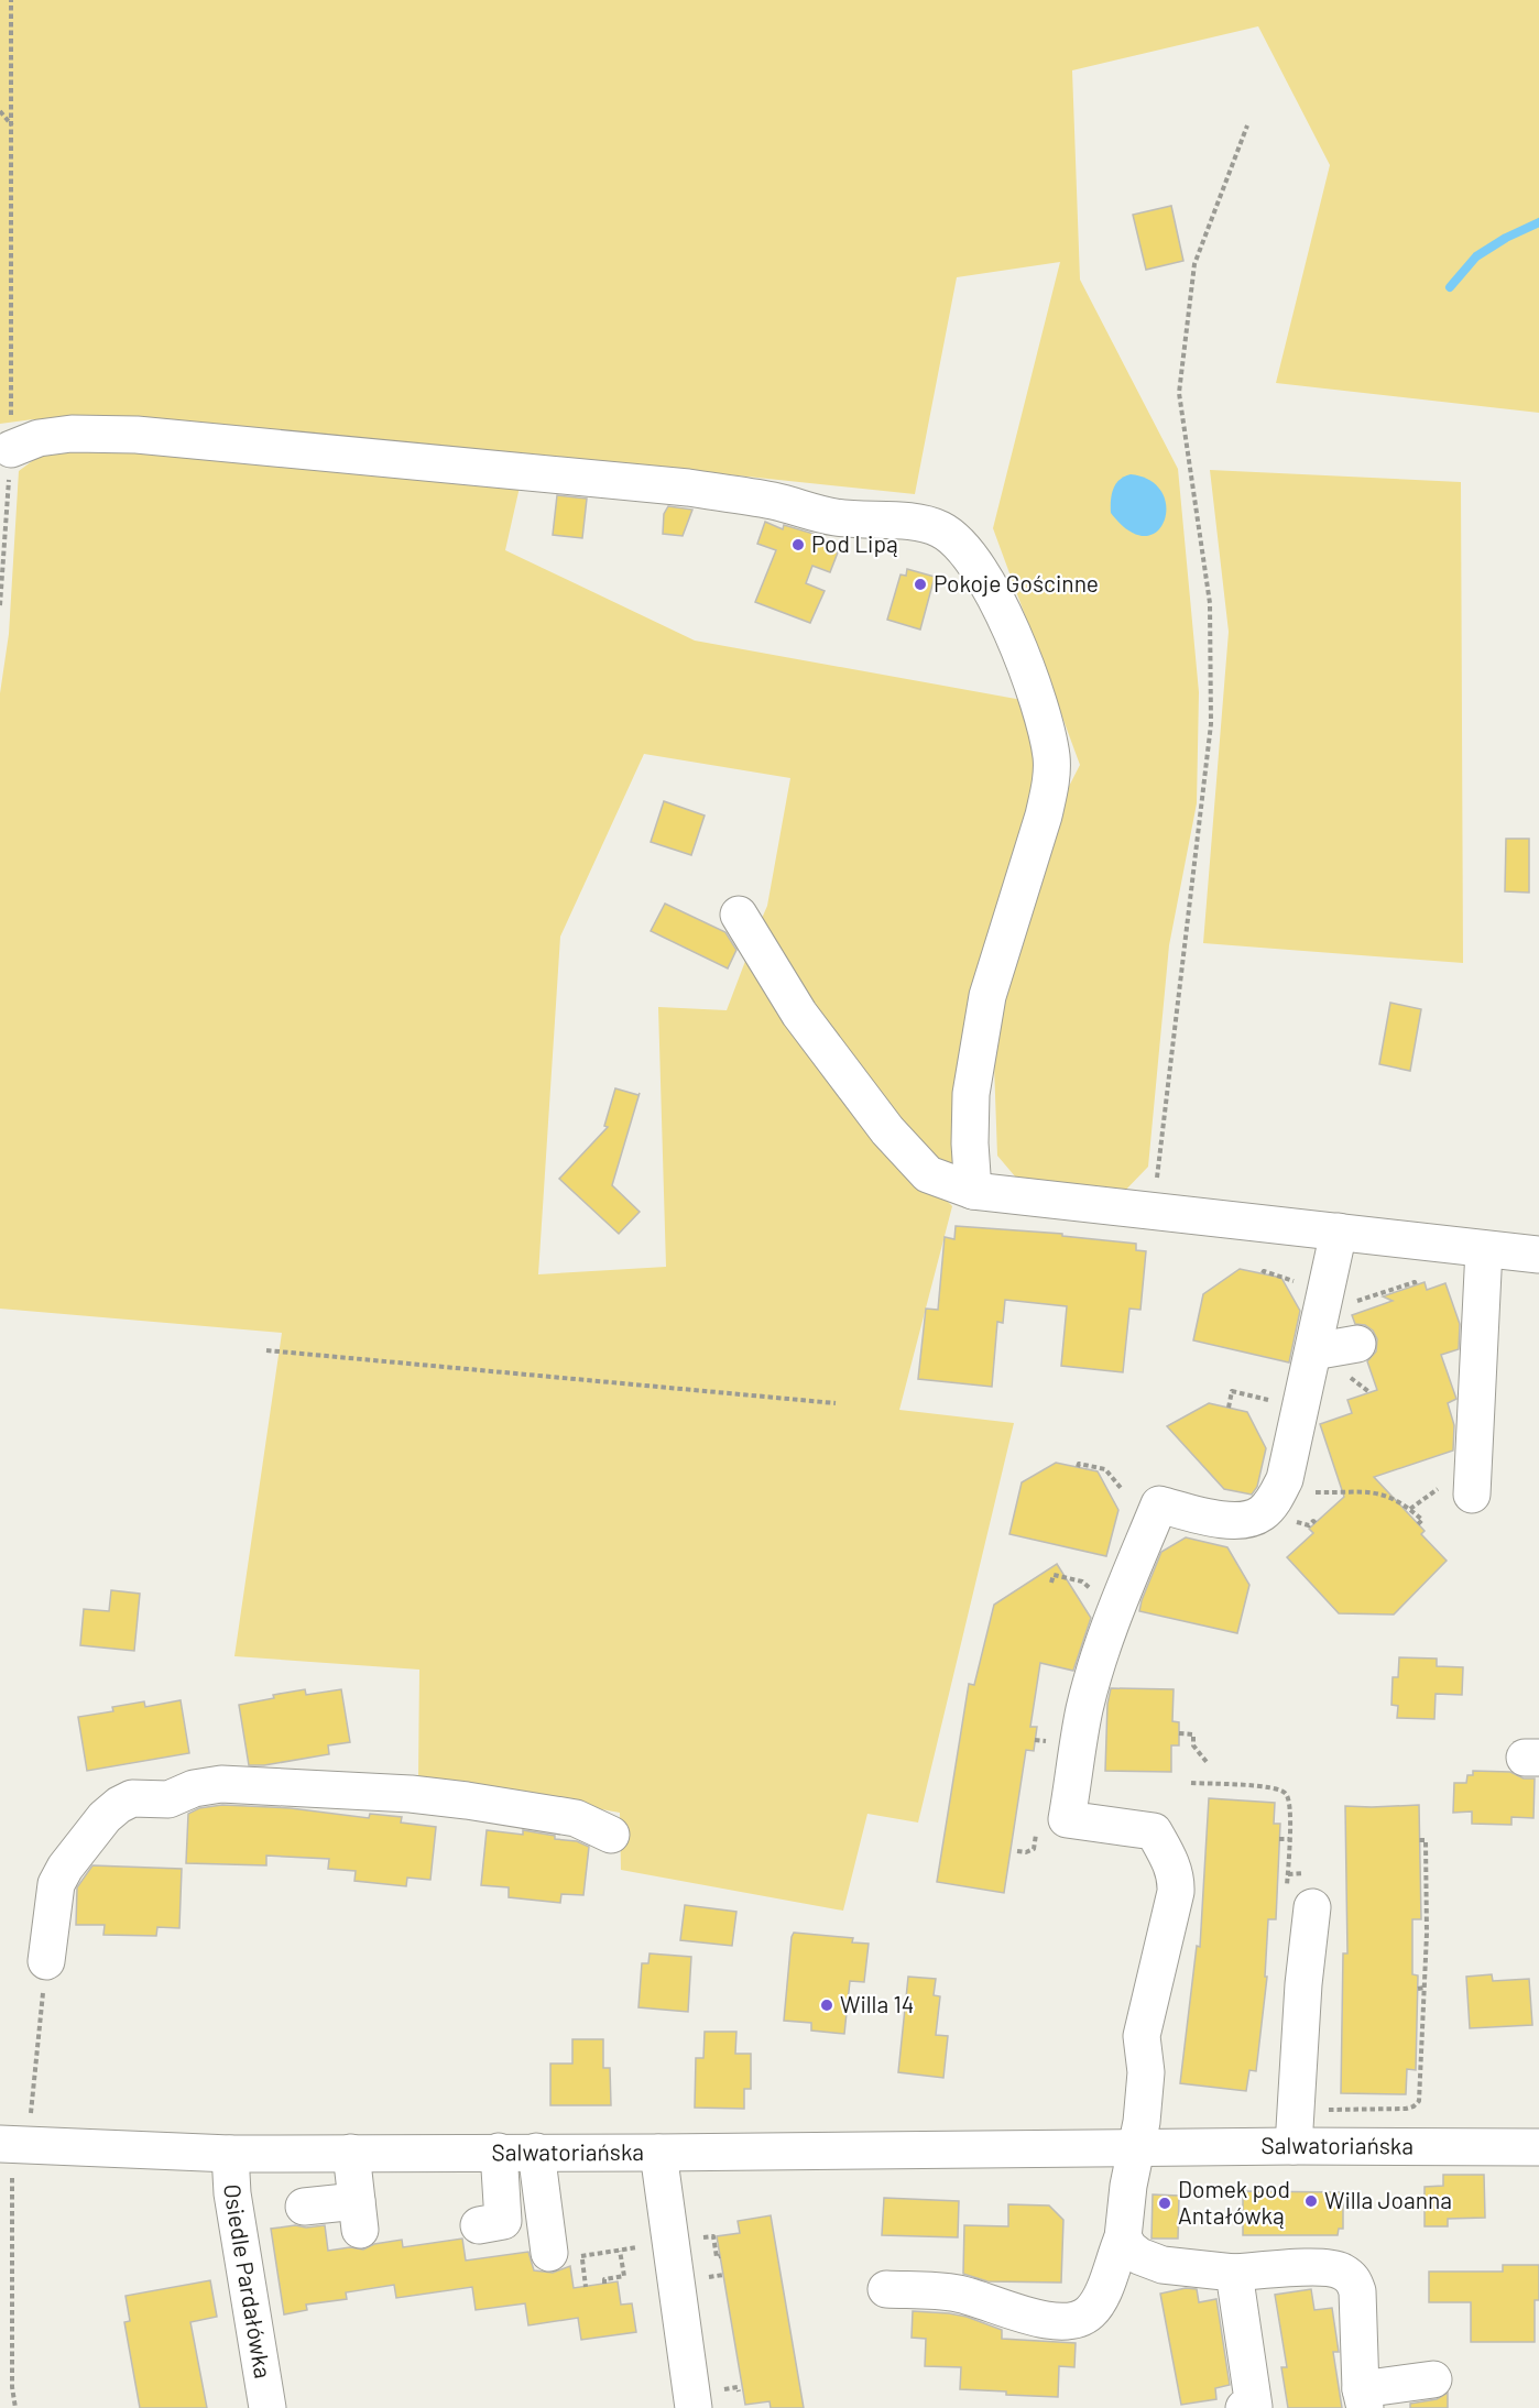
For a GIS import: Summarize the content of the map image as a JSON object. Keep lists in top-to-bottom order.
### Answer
{
  "streets": {
    "street": ["Salwatoriańska", "Osiedle Pardałówka"]
  },
  "crossings": [
    ["Salwatoriańska", "Osiedle Pardałówka"]
  ],
  "places": [
    "Pod Lipą",
    "Pokoje Gościnne",
    "Willa 14",
    "Willa Joanna",
    "Domek pod Antałówką"
  ]
}
